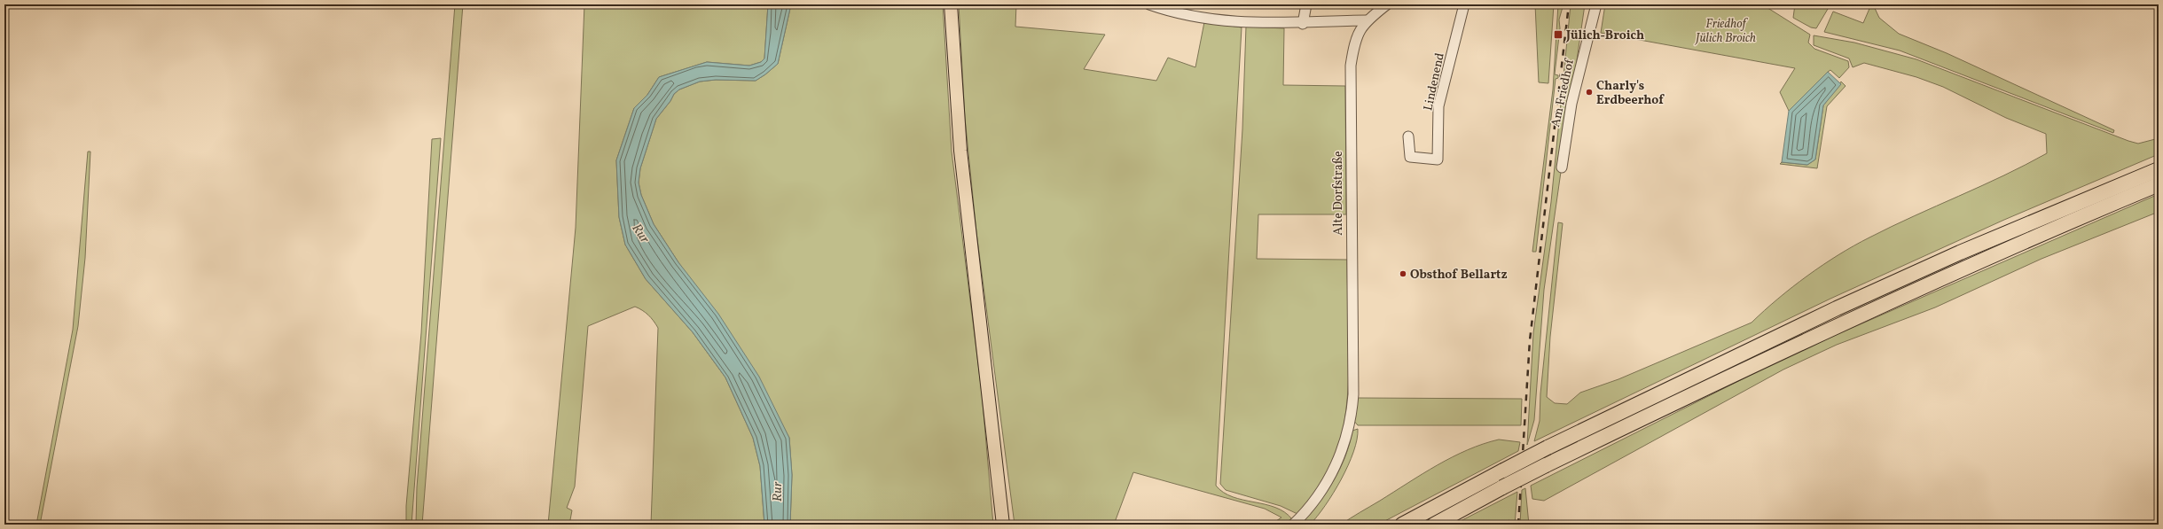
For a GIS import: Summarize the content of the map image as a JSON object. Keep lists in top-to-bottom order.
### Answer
{
  "streets": {
    "street": ["Lindenend", "Am Friedhof", "Alte Dorfstraße"]
  },
  "water": ["Rur"],
  "parks": ["Friedhof Jülich Broich"],
  "places": {
    "transit": ["Jülich-Broich"],
    "other": ["Charly's Erdbeerhof", "Obsthof Bellartz"]
  }
}
